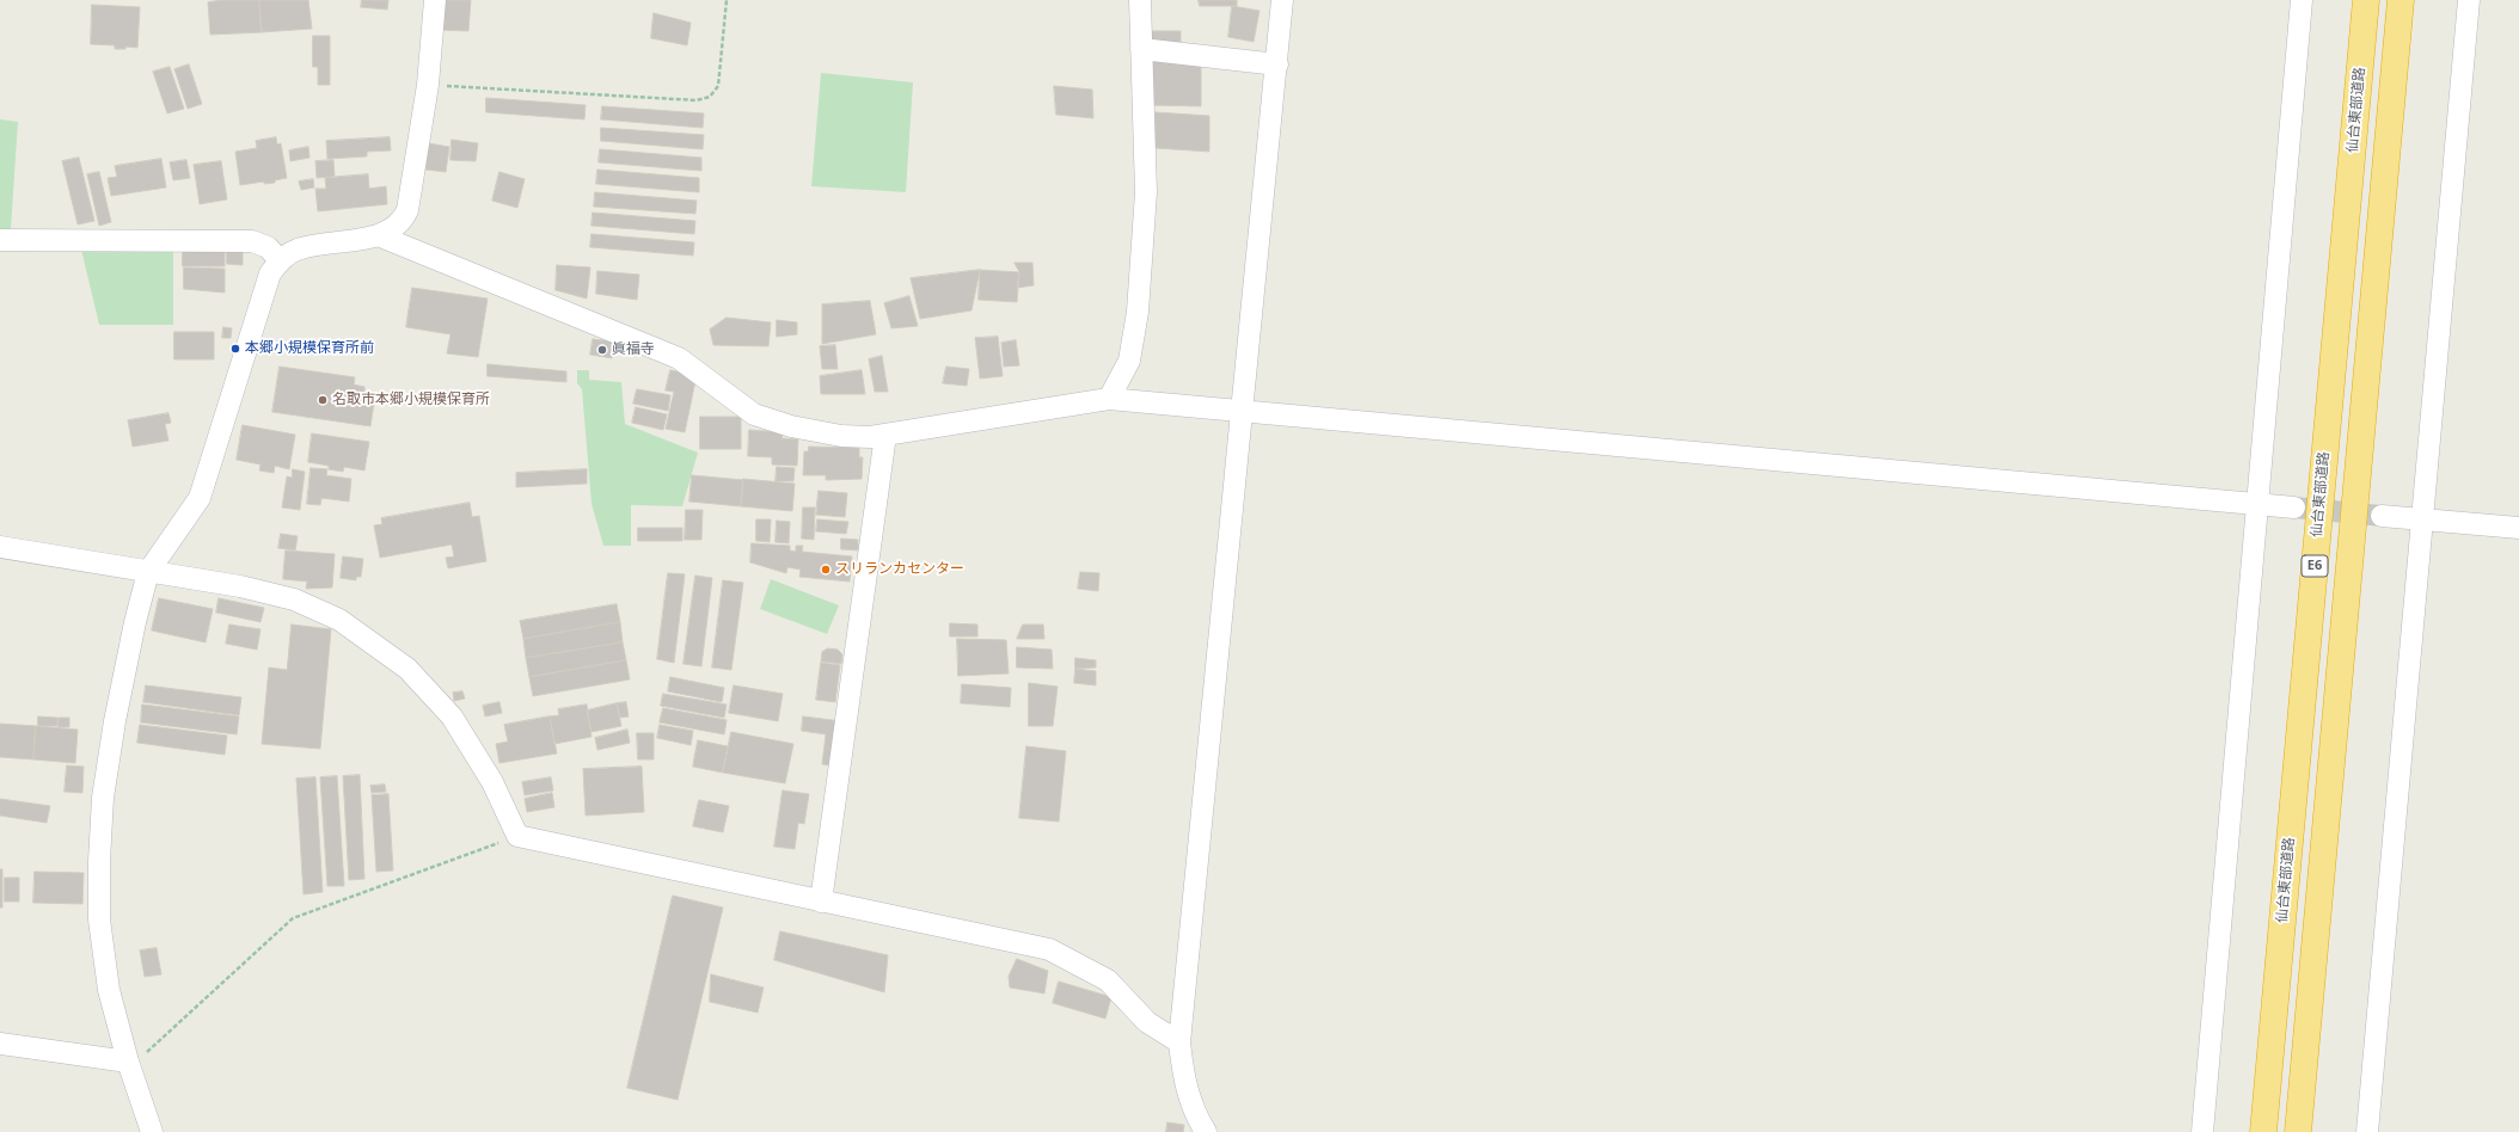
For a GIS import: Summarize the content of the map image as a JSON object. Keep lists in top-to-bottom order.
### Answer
{
  "streets": {
    "highway": ["仙台東部道路", "E6"]
  },
  "places": [
    "本郷小規模保育所前",
    "眞福寺",
    "名取市本郷小規模保育所",
    "スリランカセンター"
  ]
}
